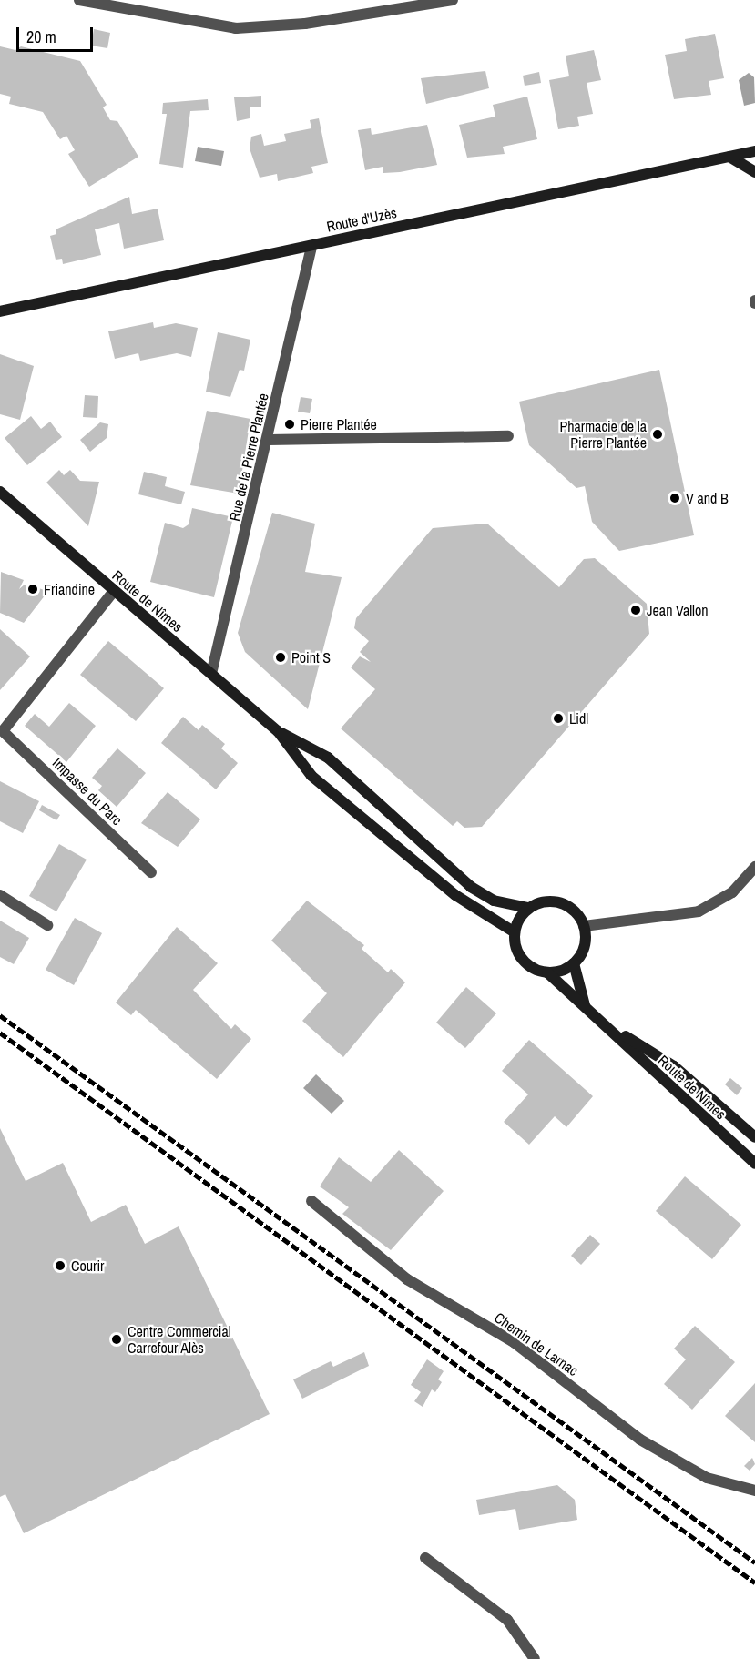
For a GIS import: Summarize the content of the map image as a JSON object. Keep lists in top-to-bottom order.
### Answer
{
  "streets": {
    "main road": ["Route d'Uzès", "Route de Nîmes"],
    "street": ["Rue de la Pierre Plantée", "Impasse du Parc", "Chemin de Larnac"]
  },
  "crossings": [
    ["Route d'Uzès", "Rue de la Pierre Plantée"],
    ["Rue de la Pierre Plantée", "Route de Nîmes"],
    ["Route de Nîmes", "Impasse du Parc"]
  ],
  "places": [
    "Pierre Plantée",
    "Pharmacie de la Pierre Plantée",
    "V and B",
    "Friandine",
    "Jean Vallon",
    "Point S",
    "Lidl",
    "Courir",
    "Centre Commercial Carrefour Alès"
  ],
  "scale_bar": "20 m"
}
